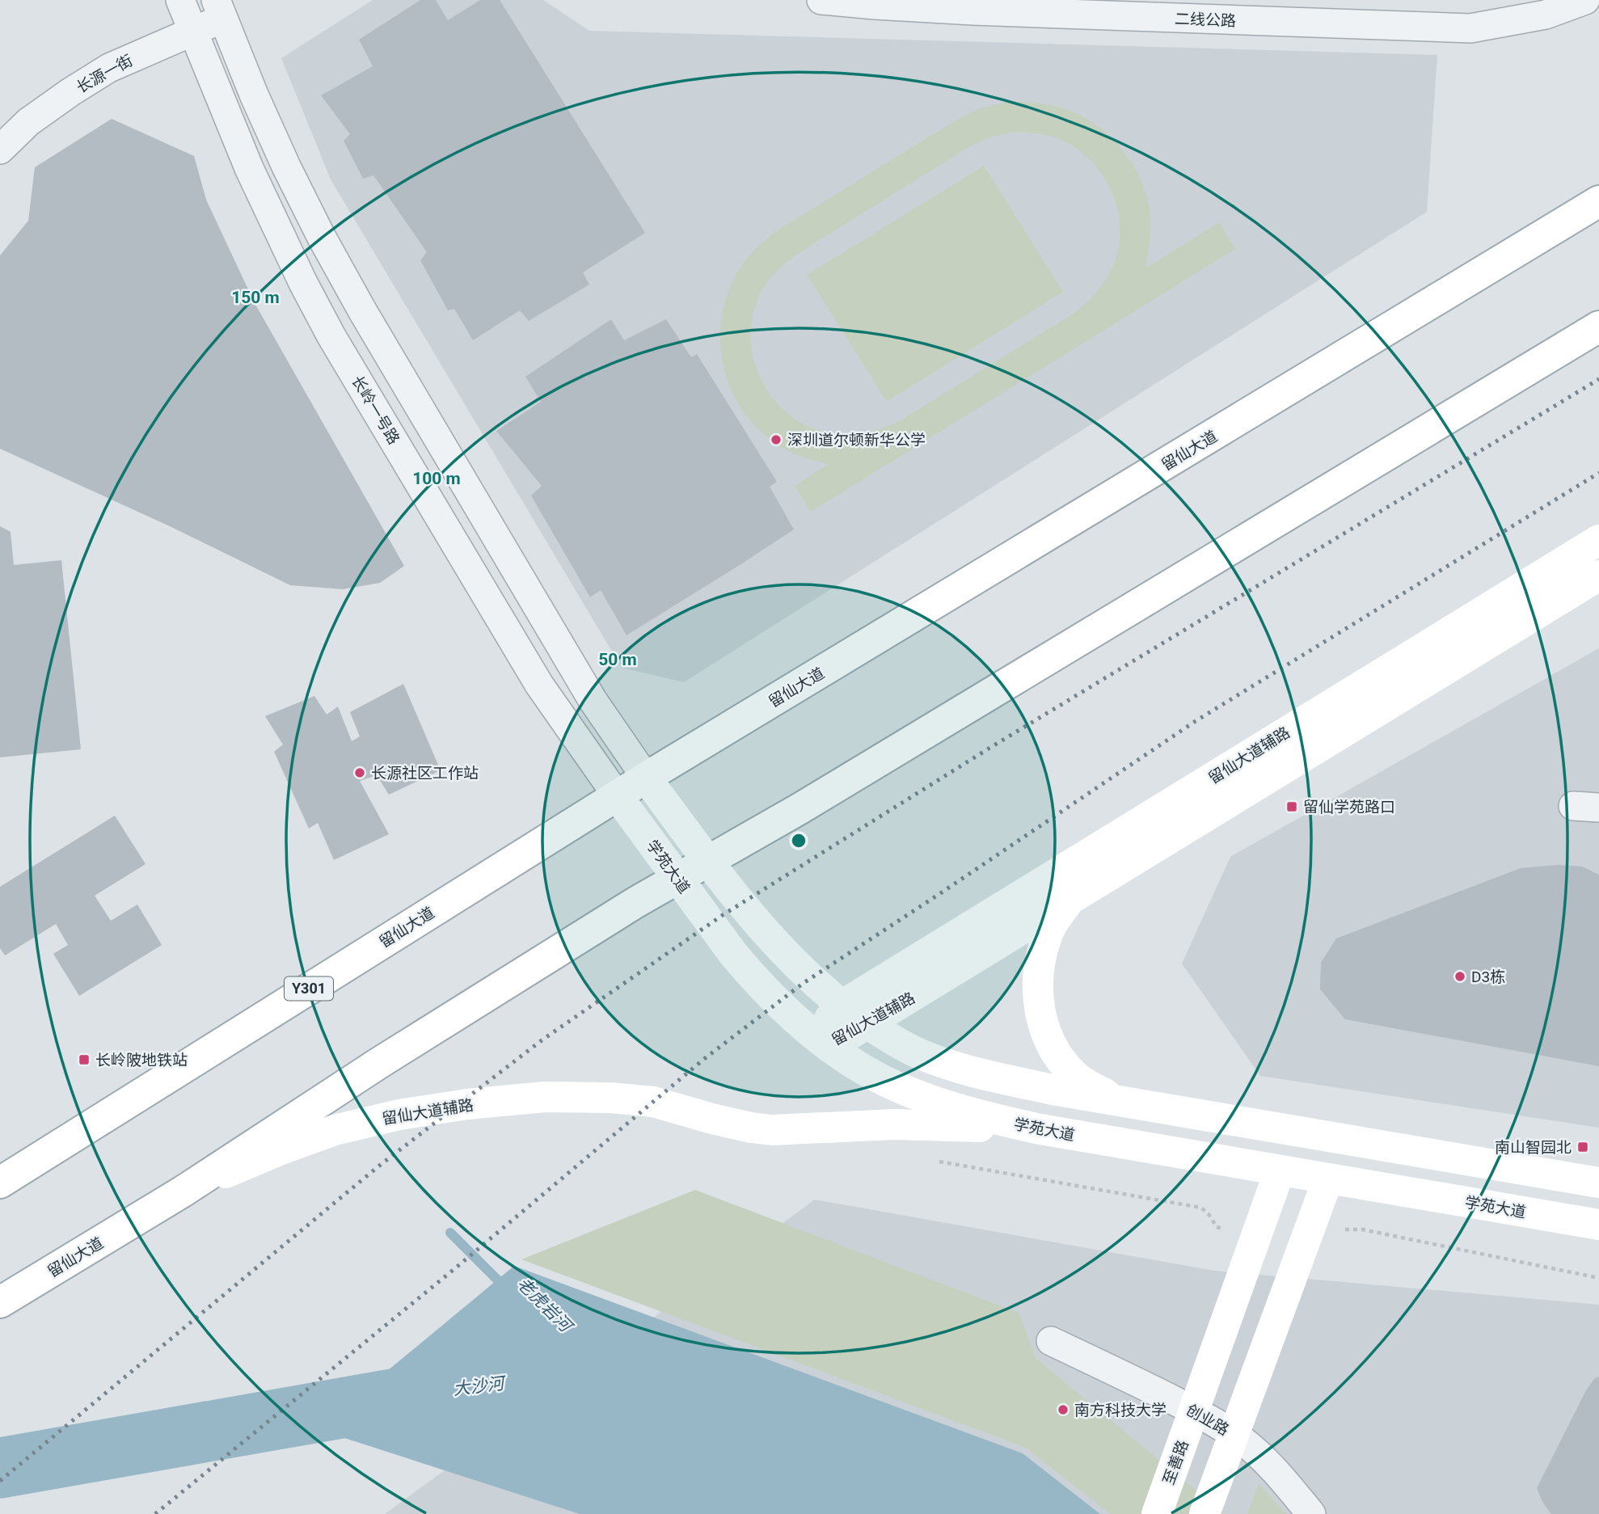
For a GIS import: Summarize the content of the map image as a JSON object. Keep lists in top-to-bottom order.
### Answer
{
  "streets": {
    "main road": [
      "留仙大道",
      "留仙大道辅路",
      "学苑大道",
      "Y301",
      "至善路"
    ],
    "street": [
      "二线公路",
      "长源一街",
      "长岭一号路",
      "创业路"
    ]
  },
  "crossings": [
    ["长源一街", "长岭一号路"],
    ["长岭一号路", "留仙大道"],
    ["长岭一号路", "学苑大道"],
    ["留仙大道", "留仙大道辅路"],
    ["留仙大道", "学苑大道"],
    ["留仙大道辅路", "学苑大道"],
    ["学苑大道", "至善路"],
    ["创业路", "至善路"]
  ],
  "water": ["老虎岩河", "大沙河"],
  "places": {
    "other": [
      "深圳道尔顿新华公学",
      "长源社区工作站",
      "D3栋",
      "南方科技大学"
    ],
    "transit": ["留仙学苑路口", "长岭陂地铁站", "南山智园北"]
  },
  "rings": ["150 m", "100 m", "50 m"]
}
